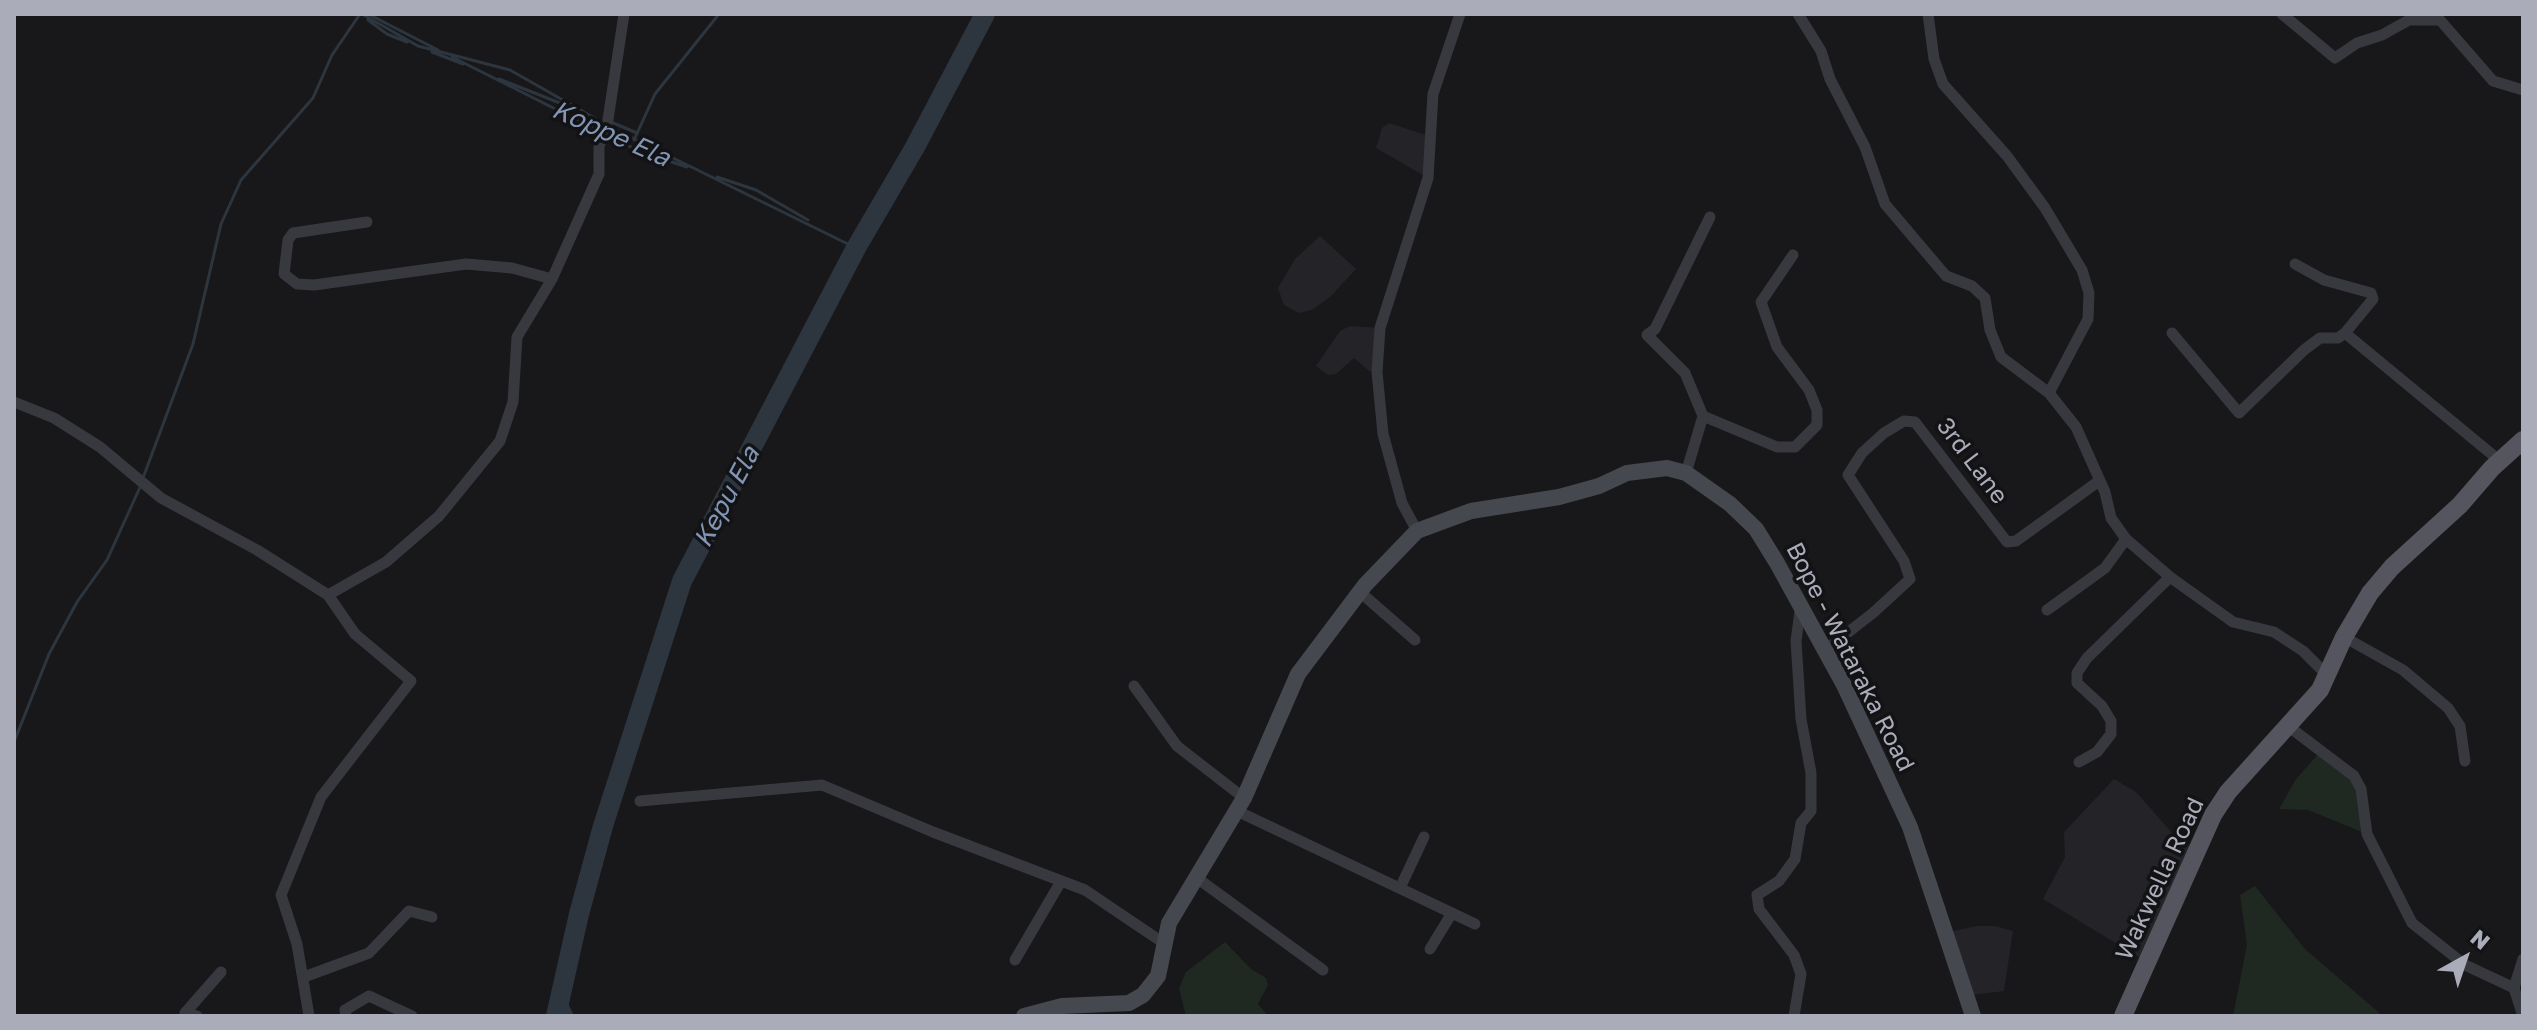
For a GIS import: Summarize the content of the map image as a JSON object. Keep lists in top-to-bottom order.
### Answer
{
  "streets": {
    "main road": ["Wakwella Road"],
    "street": ["3rd Lane", "Bope - Wataraka Road"]
  },
  "crossings": [
    ["3rd Lane", "Bope - Wataraka Road"]
  ],
  "water": ["Koppe Ela", "Kepu Ela"],
  "north": "top right"
}
